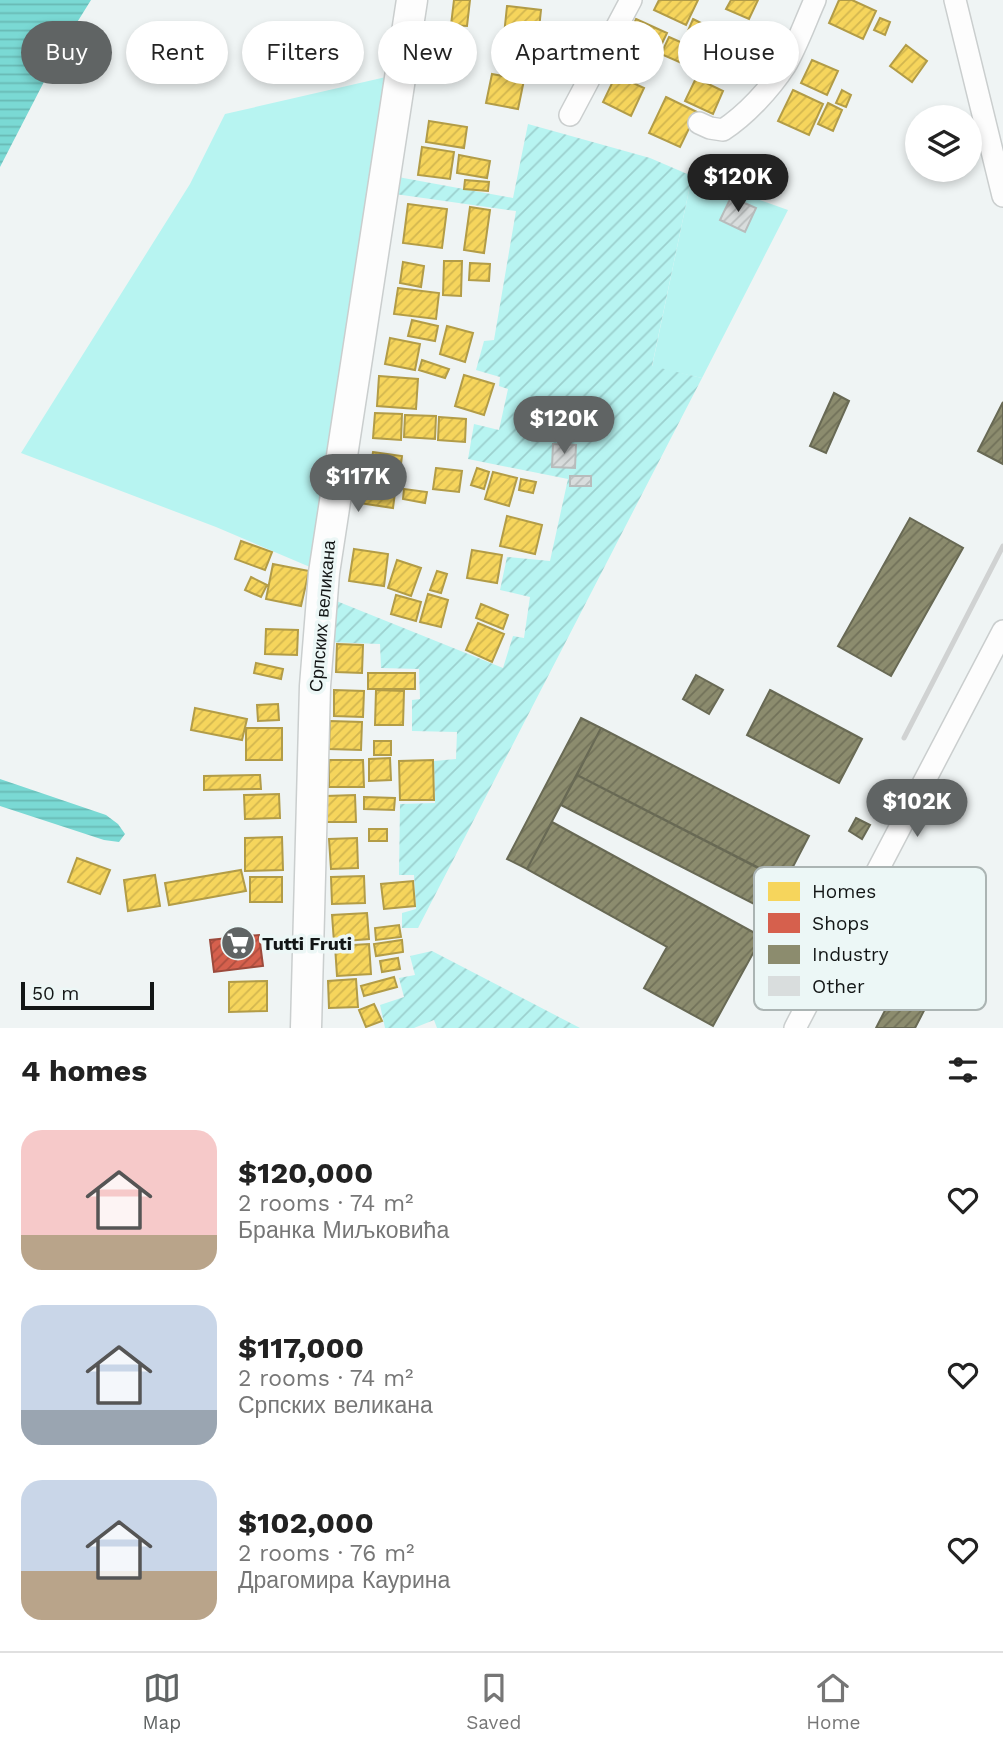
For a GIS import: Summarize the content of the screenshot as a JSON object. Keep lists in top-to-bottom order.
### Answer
{
  "streets": {
    "main road": ["Српских великана"]
  },
  "places": {
    "supermarket": ["Tutti Fruti"]
  },
  "legend": [
    "Homes",
    "Shops",
    "Industry",
    "Other"
  ],
  "scale_bar": "50 m",
  "page": {
    "chip": [
      "Buy",
      "Rent",
      "Filters",
      "New",
      "Apartment",
      "House"
    ],
    "price": [
      "$120K",
      "$120K",
      "$117K",
      "$102K"
    ],
    "scale": "50 m",
    "heading": "4 homes",
    "list": [
      {
        "name": "$120,000",
        "note": "2 rooms · 74 m² · Бранка Миљковића"
      },
      {
        "name": "$117,000",
        "note": "2 rooms · 74 m² · Српских великана"
      },
      {
        "name": "$102,000",
        "note": "2 rooms · 76 m² · Драгомира Каурина"
      }
    ],
    "tabs": ["Map", "Saved", "Home"]
  }
}
